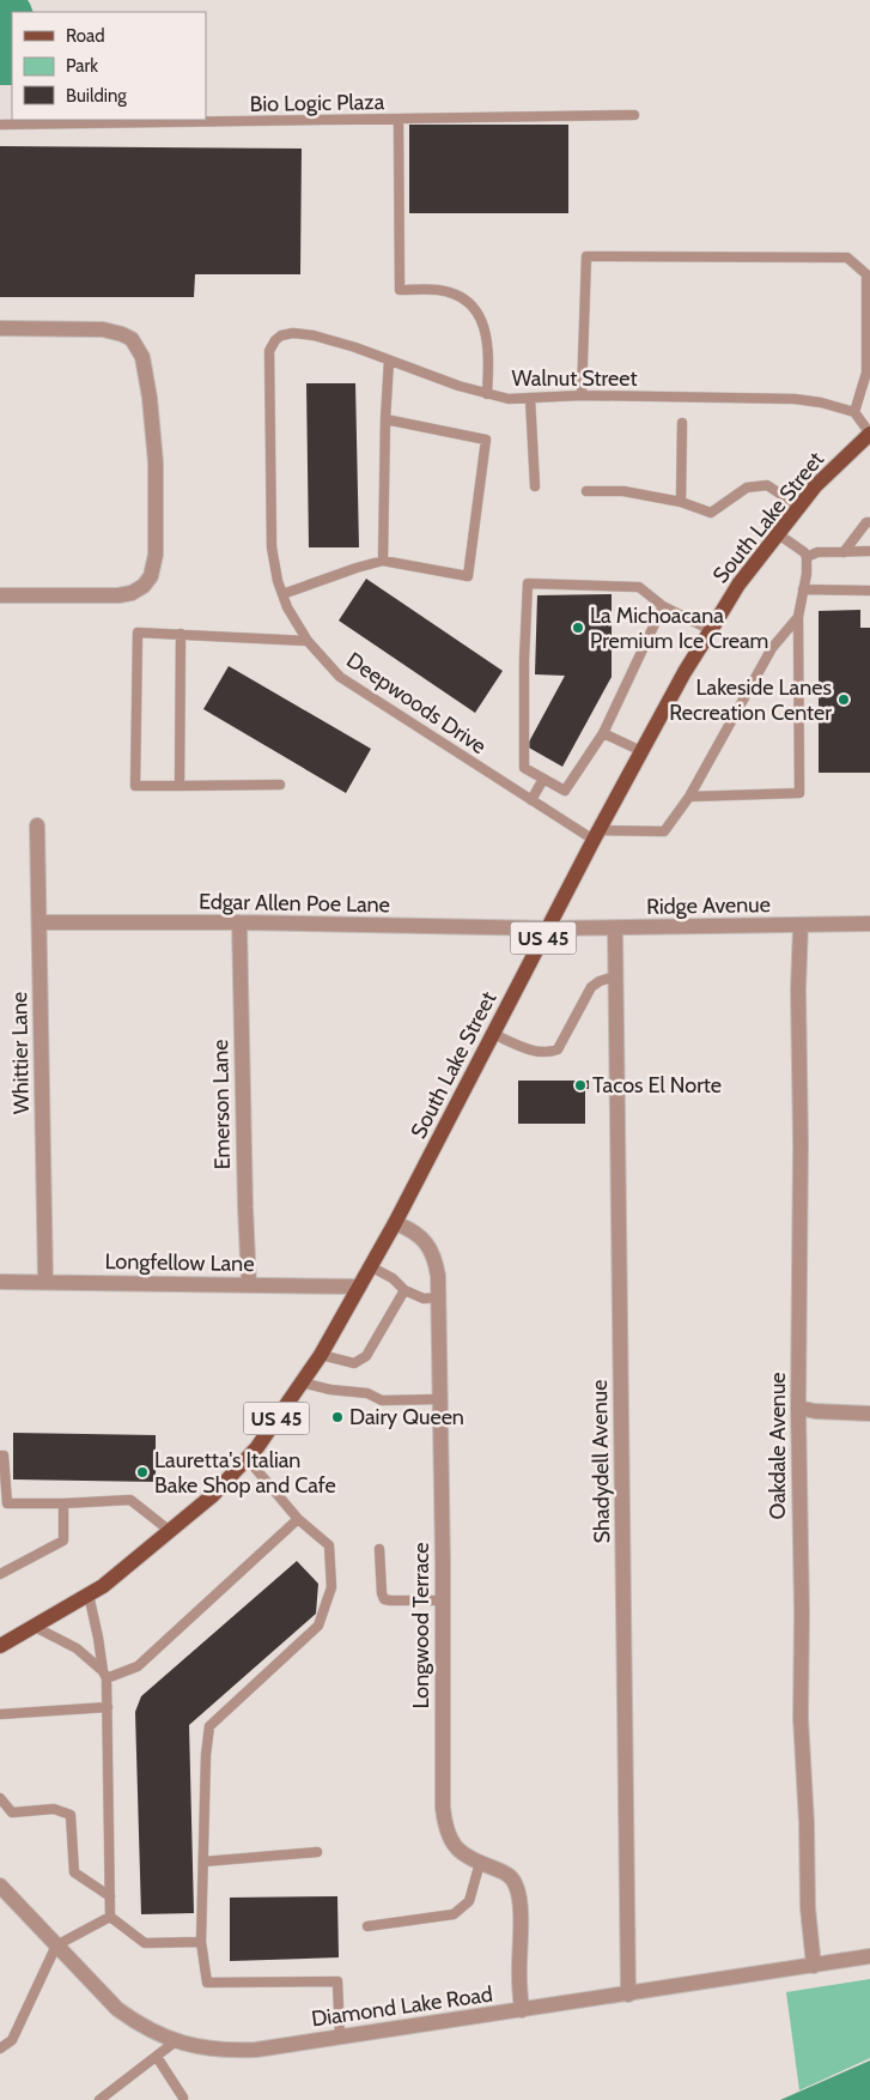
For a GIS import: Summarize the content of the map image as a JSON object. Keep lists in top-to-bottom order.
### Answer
{
  "streets": {
    "main road": ["South Lake Street", "US 45"],
    "street": [
      "Edgar Allen Poe Lane",
      "Ridge Avenue",
      "Whittier Lane",
      "Emerson Lane",
      "Longfellow Lane",
      "Oakdale Avenue",
      "Shadydell Avenue",
      "Longwood Terrace",
      "Diamond Lake Road"
    ],
    "lane": ["Bio Logic Plaza", "Walnut Street", "Deepwoods Drive"]
  },
  "crossings": [
    ["Walnut Street", "Deepwoods Drive"],
    ["South Lake Street", "Deepwoods Drive"],
    ["South Lake Street", "Edgar Allen Poe Lane"],
    ["South Lake Street", "Ridge Avenue"],
    ["South Lake Street", "Longfellow Lane"],
    ["South Lake Street", "Longwood Terrace"],
    ["Edgar Allen Poe Lane", "Ridge Avenue"],
    ["Edgar Allen Poe Lane", "Whittier Lane"],
    ["Edgar Allen Poe Lane", "Emerson Lane"],
    ["Ridge Avenue", "Oakdale Avenue"],
    ["Ridge Avenue", "Shadydell Avenue"],
    ["Whittier Lane", "Longfellow Lane"],
    ["Emerson Lane", "Longfellow Lane"],
    ["Oakdale Avenue", "Diamond Lake Road"],
    ["Shadydell Avenue", "Diamond Lake Road"],
    ["Longwood Terrace", "Diamond Lake Road"]
  ],
  "places": [
    "La Michoacana Premium Ice Cream",
    "Lakeside Lanes Recreation Center",
    "Tacos El Norte",
    "Dairy Queen",
    "Lauretta's Italian Bake Shop and Cafe"
  ],
  "legend": ["Road", "Park", "Building"]
}
